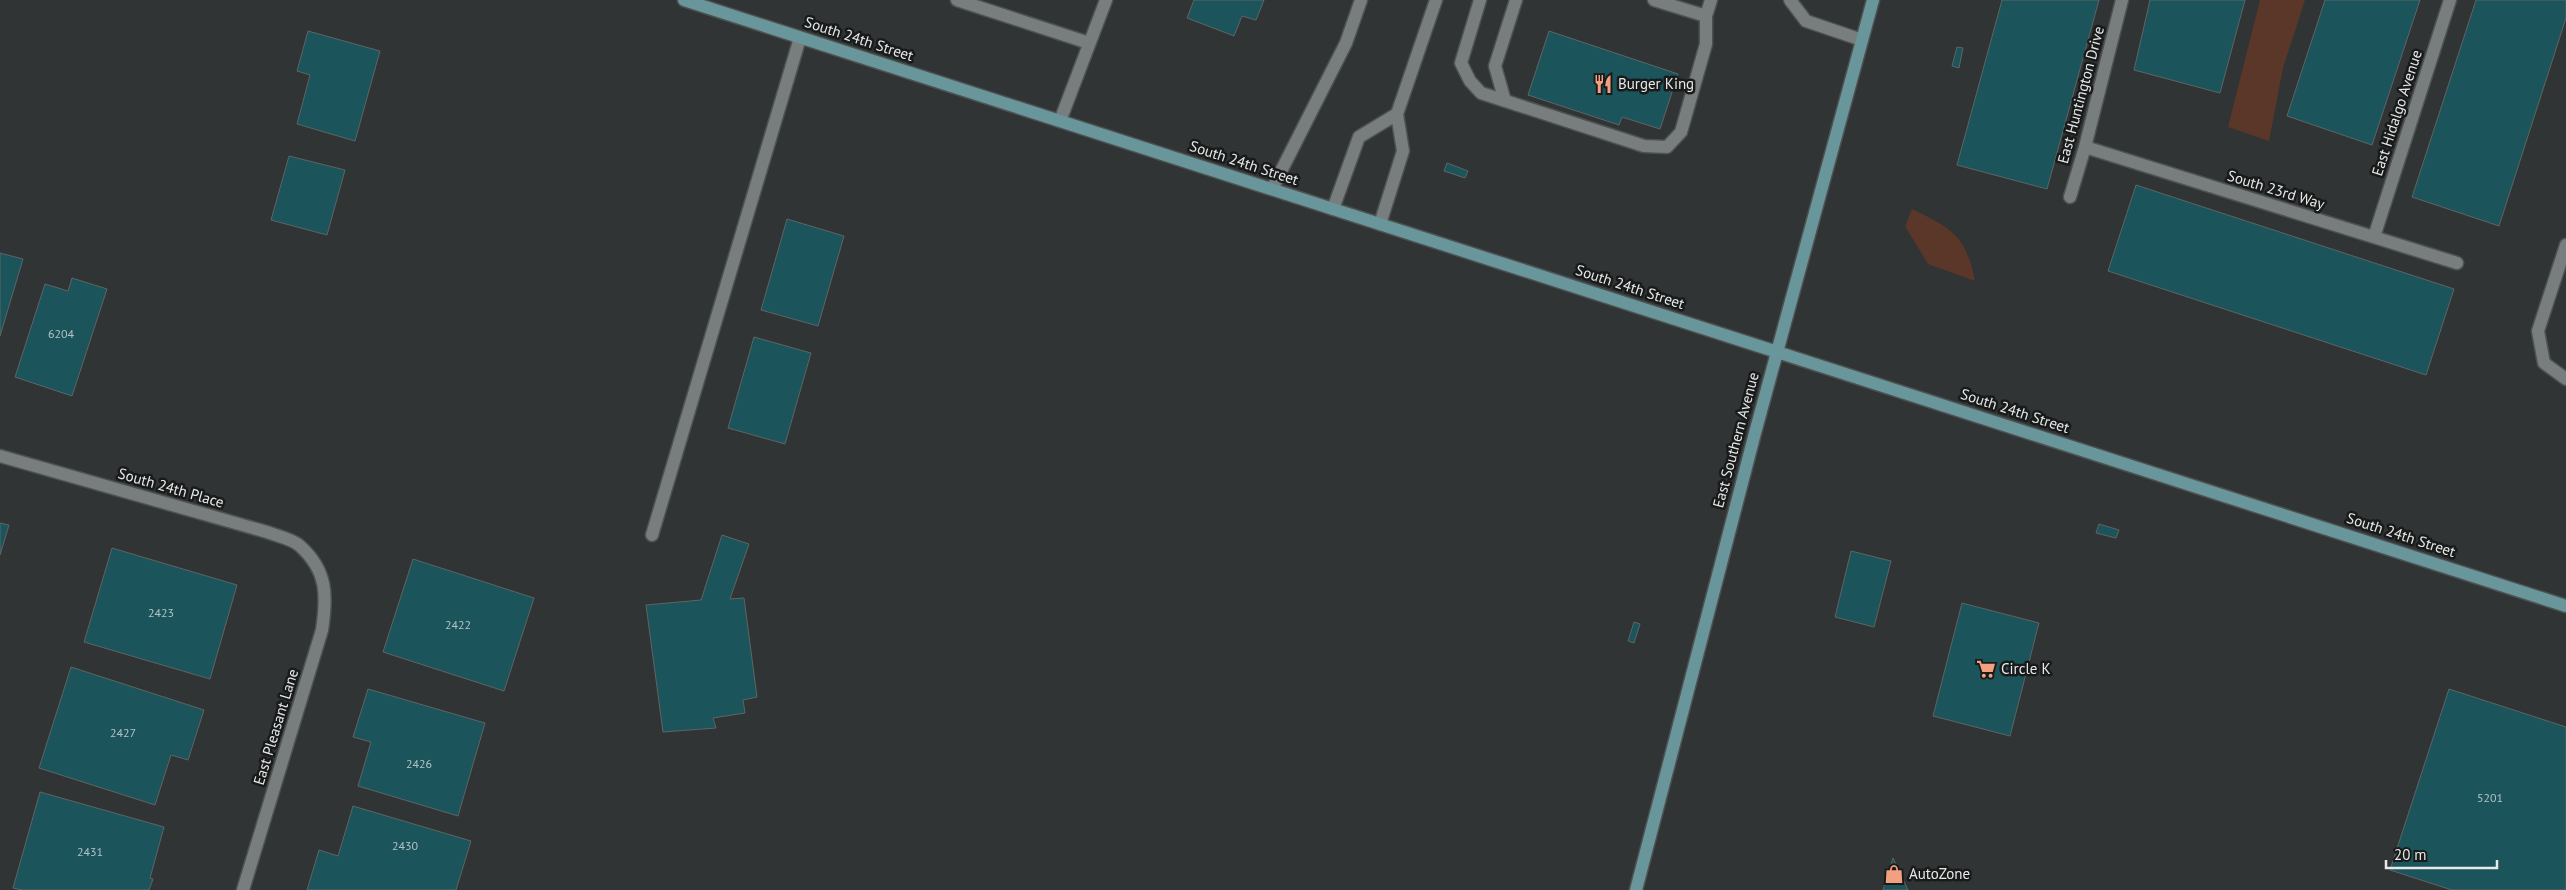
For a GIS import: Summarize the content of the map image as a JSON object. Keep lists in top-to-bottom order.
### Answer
{
  "streets": {
    "main road": ["South 24th Street", "East Southern Avenue"],
    "street": [
      "East Huntington Drive",
      "East Hidalgo Avenue",
      "South 23rd Way",
      "South 24th Place",
      "East Pleasant Lane"
    ]
  },
  "crossings": [
    ["South 24th Street", "East Southern Avenue"],
    ["East Huntington Drive", "South 23rd Way"],
    ["East Hidalgo Avenue", "South 23rd Way"],
    ["South 24th Place", "East Pleasant Lane"]
  ],
  "places": {
    "restaurant": ["Burger King"],
    "supermarket": ["Circle K"],
    "shop": ["AutoZone"]
  },
  "house_numbers": [
    "6204",
    "2423",
    "2422",
    "2427",
    "2426",
    "5201",
    "2430",
    "2431"
  ],
  "scale_bar": "20 m"
}
